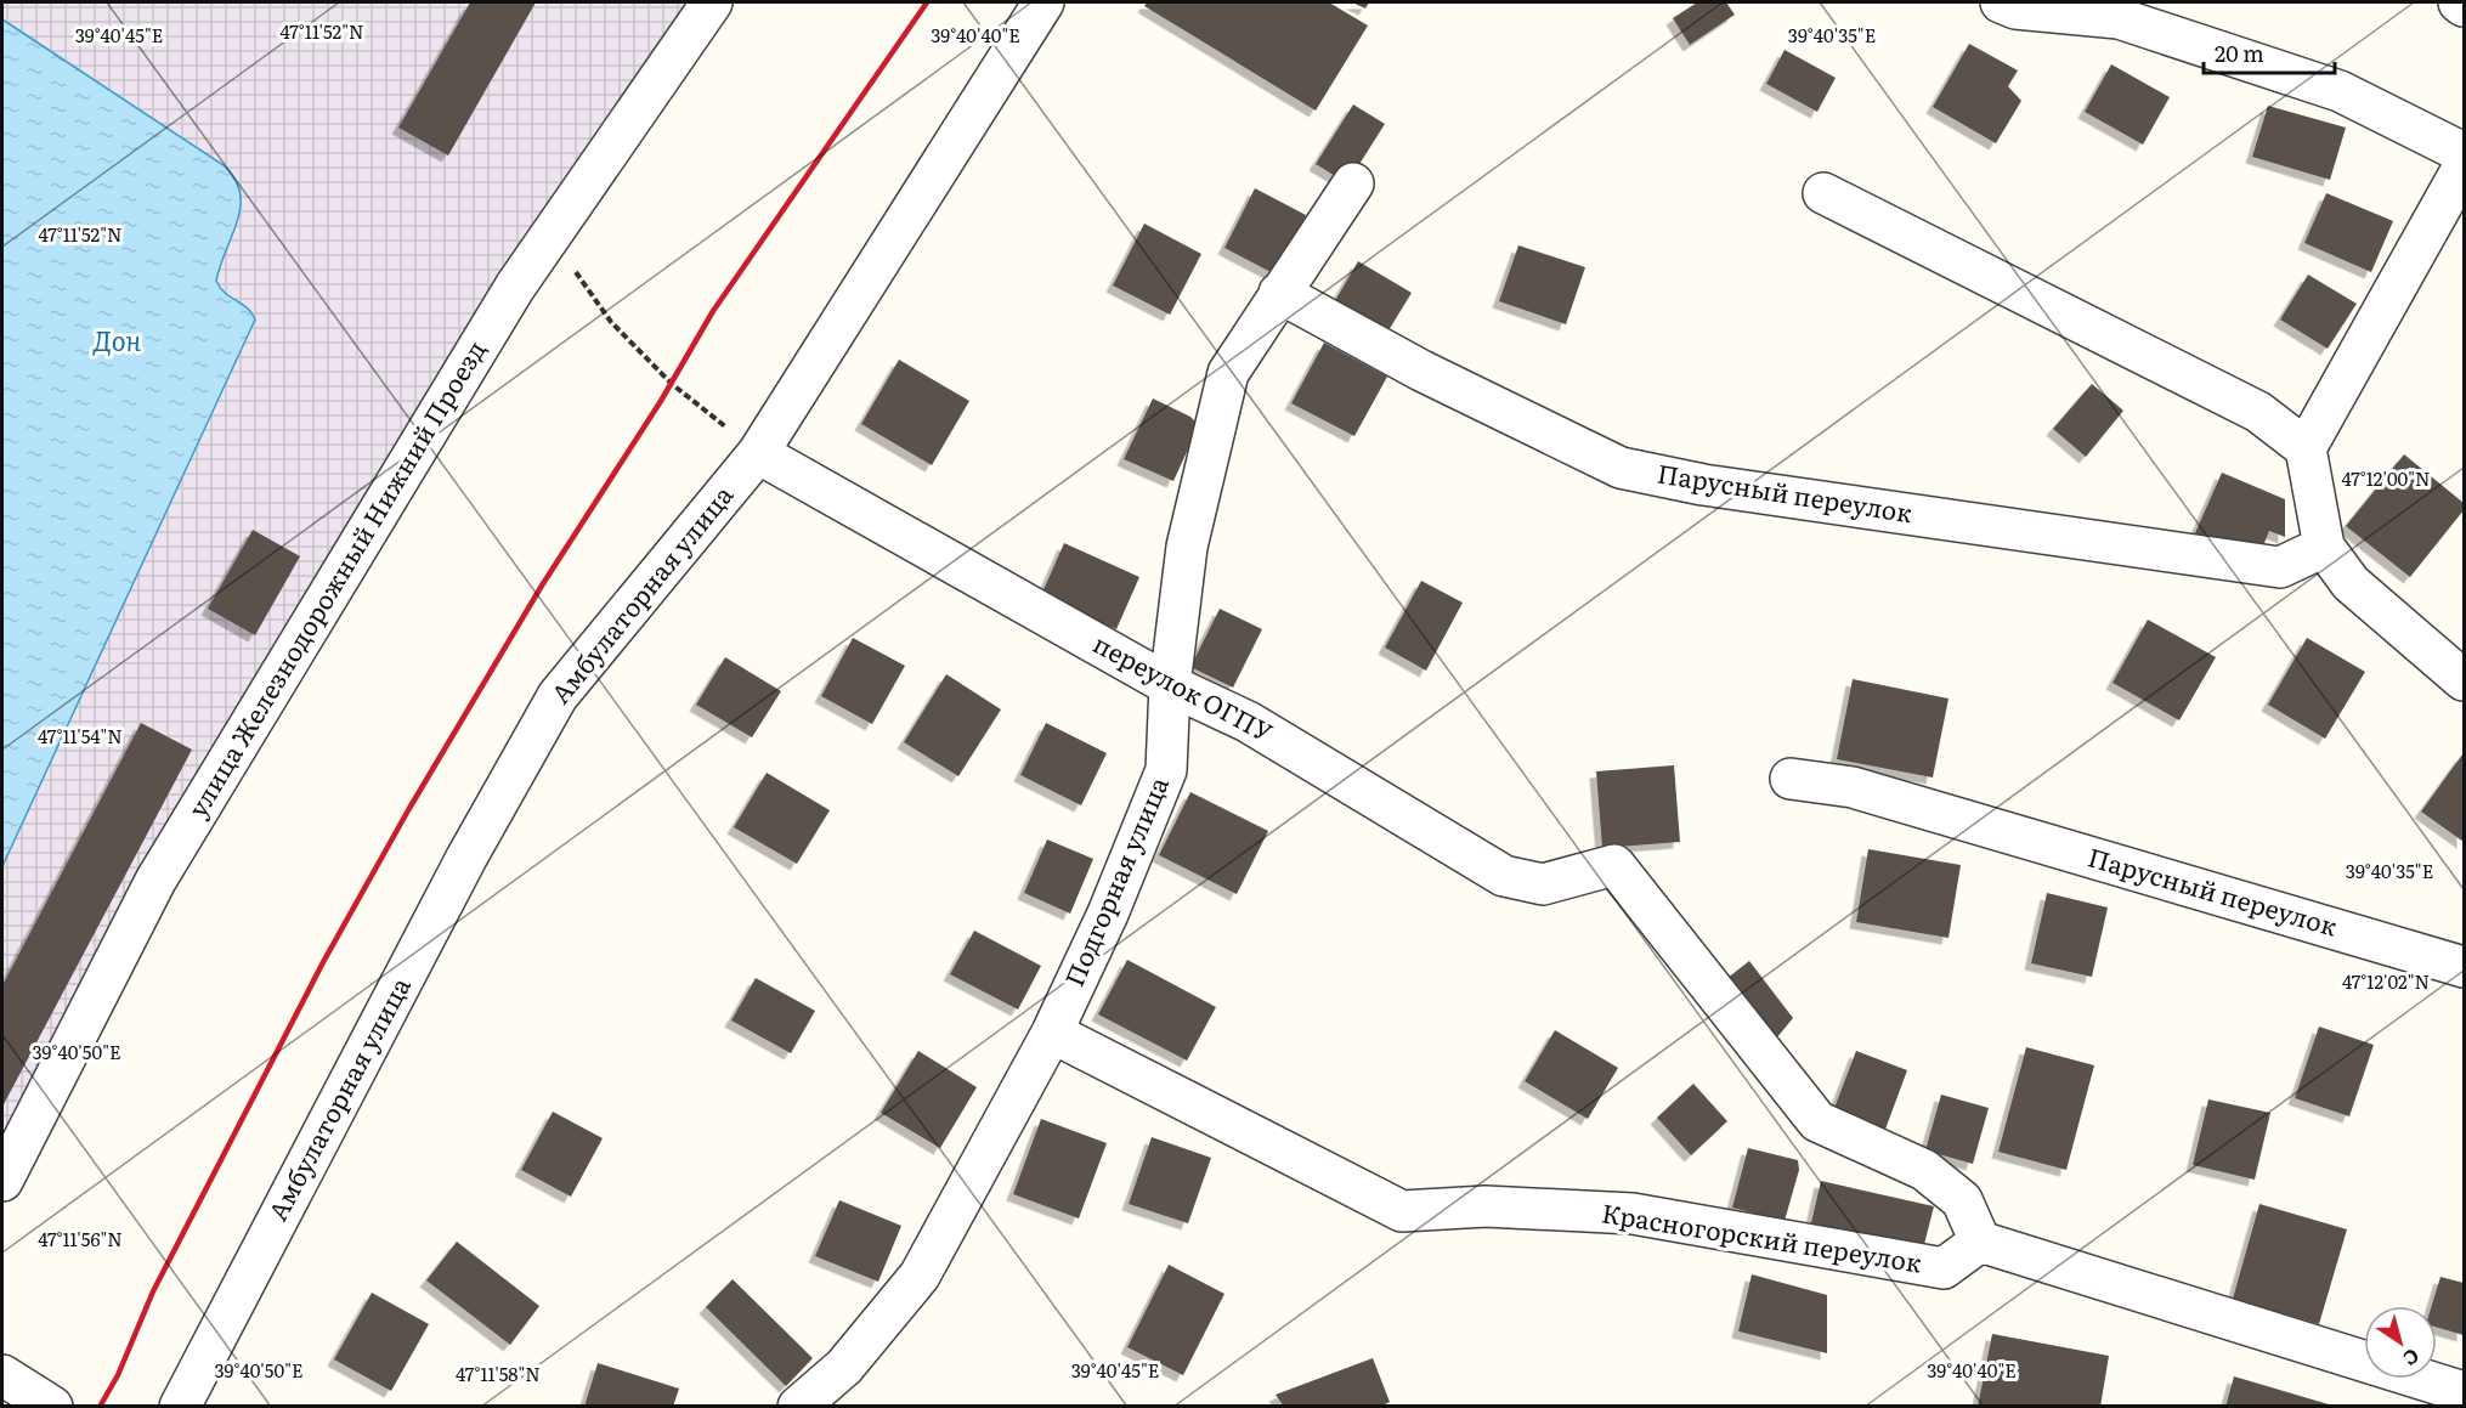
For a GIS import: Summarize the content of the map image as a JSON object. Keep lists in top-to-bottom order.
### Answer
{
  "streets": {
    "street": [
      "Парусный переулок",
      "улица Железнодорожный Нижний Проезд",
      "Амбулаторная улица",
      "переулок ОГПУ",
      "Подгорная улица",
      "Красногорский переулок"
    ]
  },
  "crossings": [
    ["Парусный переулок", "Подгорная улица"],
    ["Амбулаторная улица", "переулок ОГПУ"],
    ["переулок ОГПУ", "Подгорная улица"],
    ["переулок ОГПУ", "Красногорский переулок"],
    ["Подгорная улица", "Красногорский переулок"]
  ],
  "water": ["Дон"],
  "scale_bar": "20 m",
  "north": "bottom right",
  "coordinates": [
    "47°11'52\"N",
    "39°40'45\"E",
    "39°40'40\"E",
    "39°40'35\"E",
    "47°12'00\"N",
    "47°11'54\"N",
    "47°12'02\"N",
    "39°40'50\"E",
    "47°11'56\"N",
    "47°11'58\"N"
  ]
}
